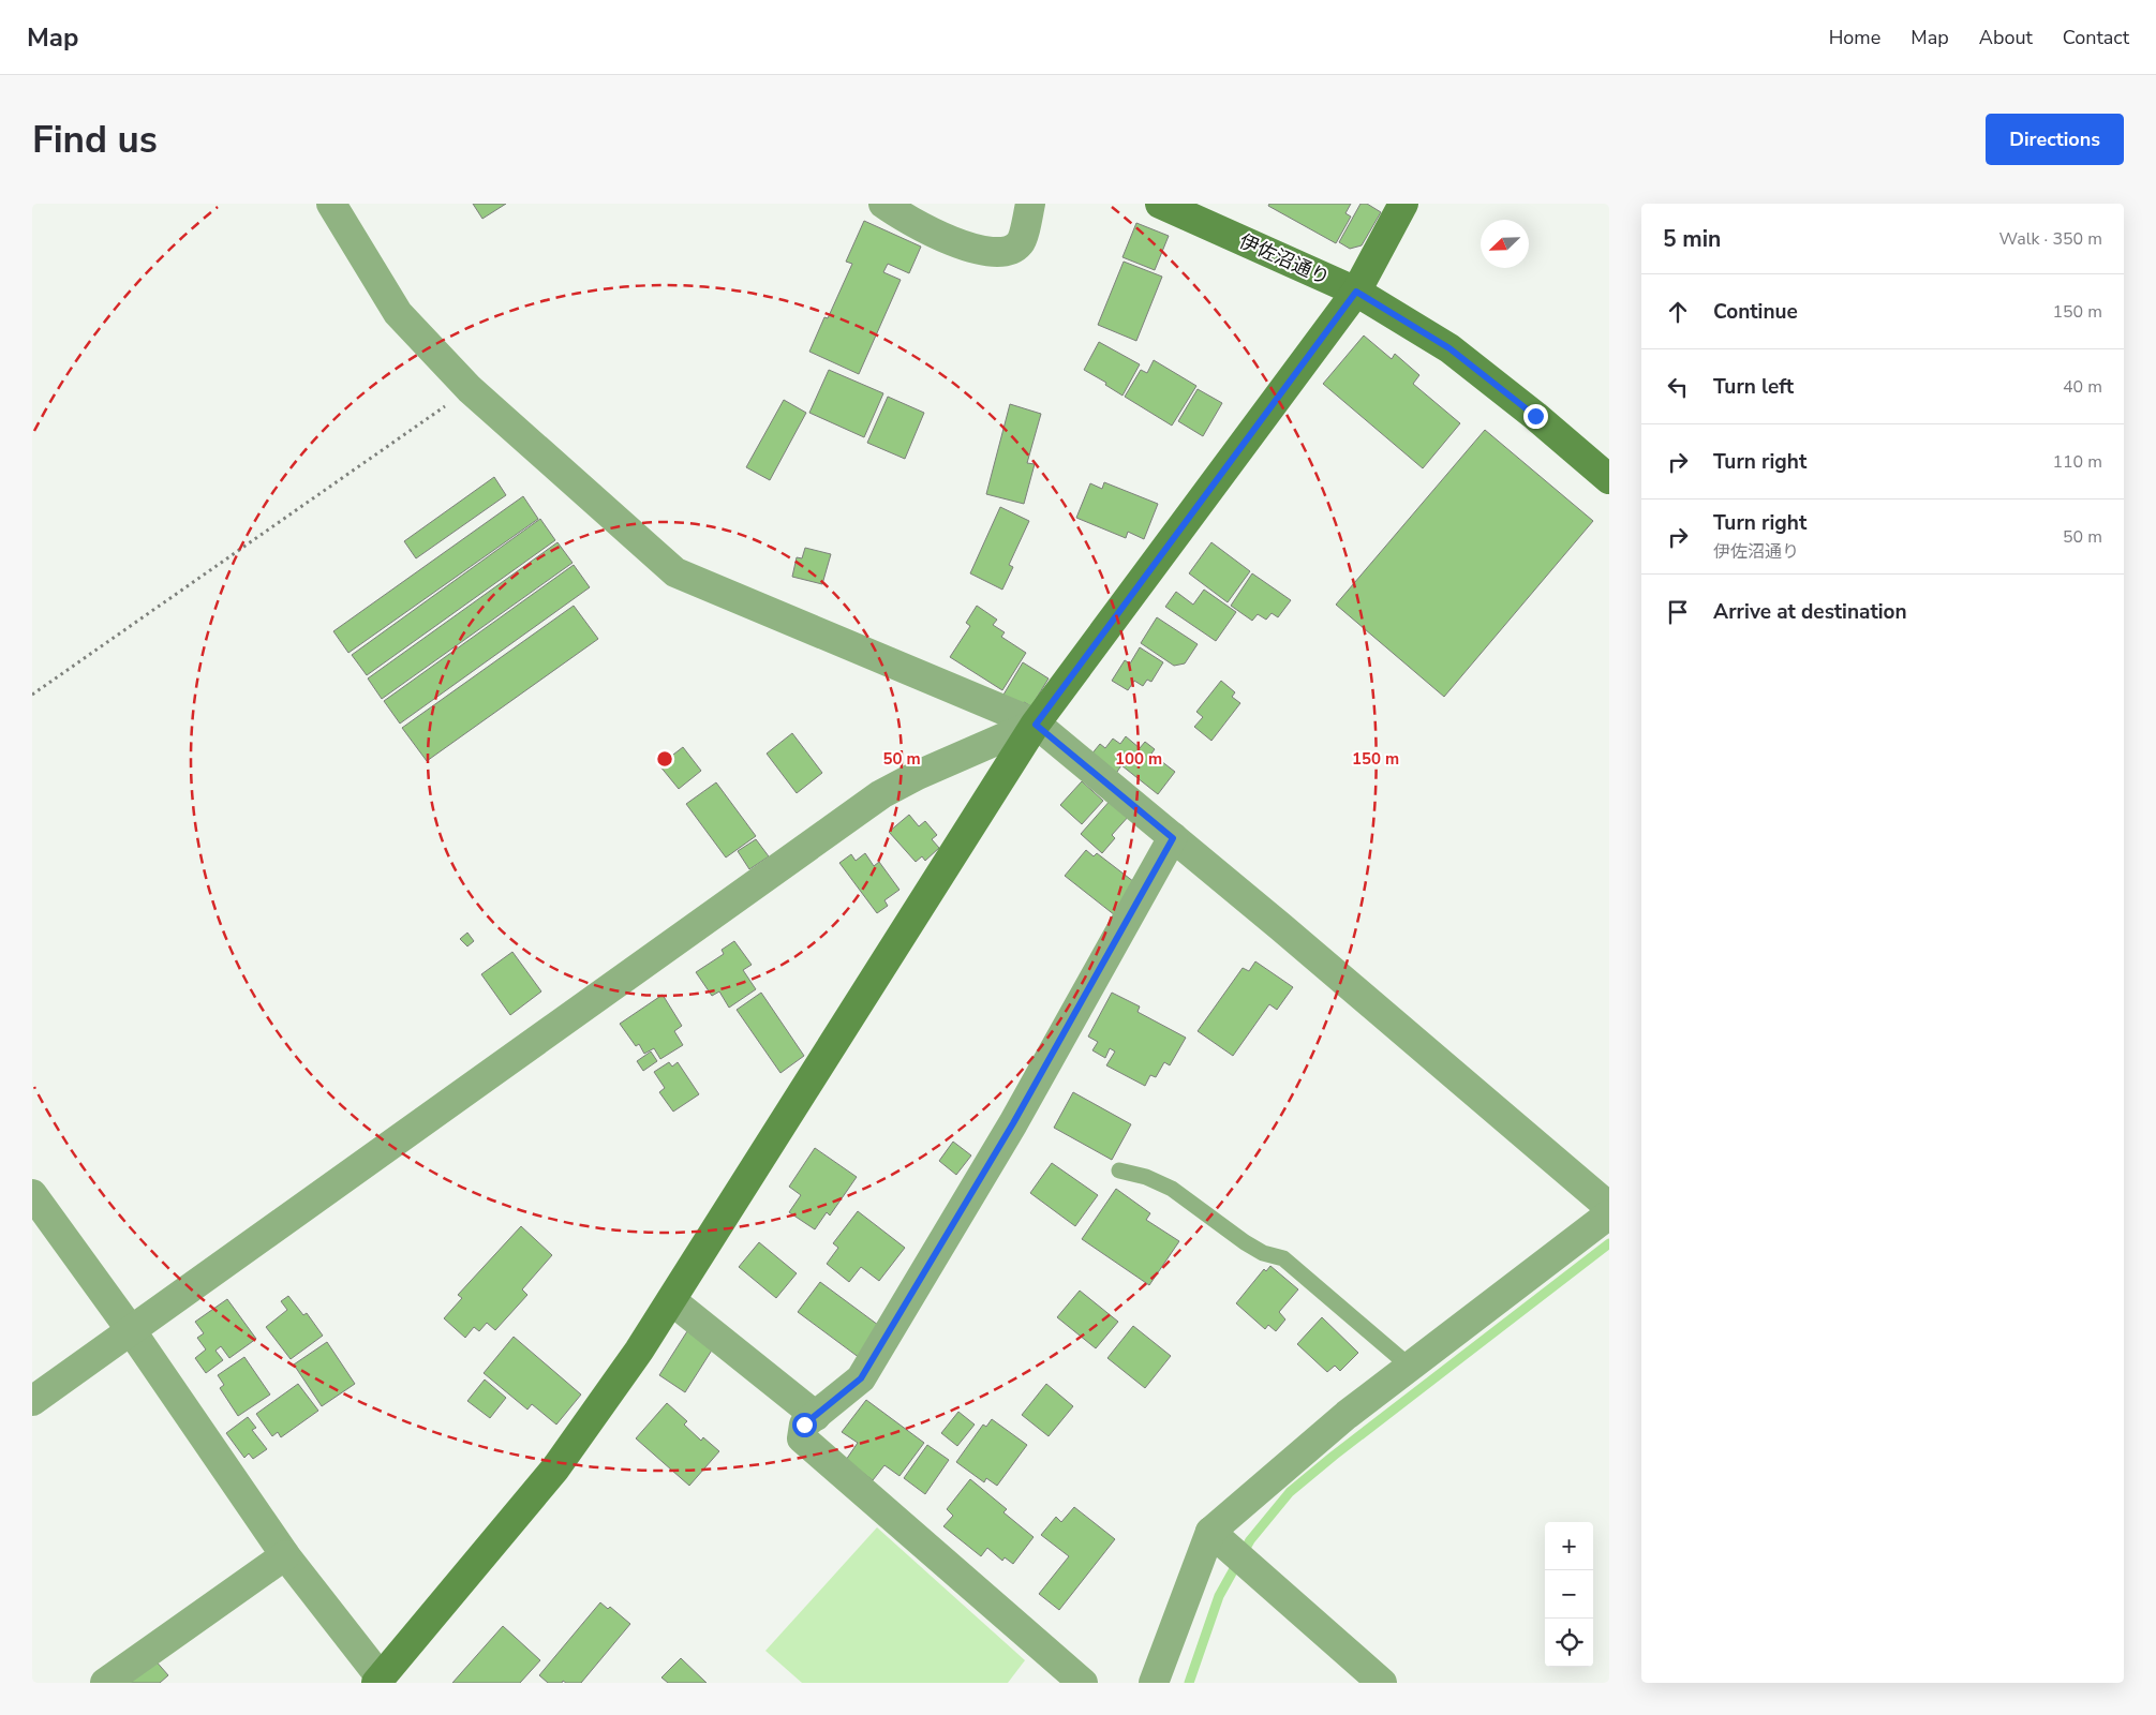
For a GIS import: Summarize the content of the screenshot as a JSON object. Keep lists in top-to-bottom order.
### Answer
{
  "streets": {
    "street": ["伊佐沼通り"]
  },
  "north": "bottom left",
  "page": {
    "header": "Map",
    "nav": [
      "Home",
      "Map",
      "About",
      "Contact"
    ],
    "buttons": "Directions",
    "title": "Find us",
    "heading": ["5 min", "Walk · 350 m"],
    "list": [
      ["Continue", "150 m"],
      ["Turn left", "40 m"],
      ["Turn right", "110 m"],
      ["Turn right", "伊佐沼通り", "50 m"],
      "Arrive at destination"
    ],
    "map_buttons": ["+", "−"]
  },
  "rings": ["50 m", "100 m", "150 m"]
}
